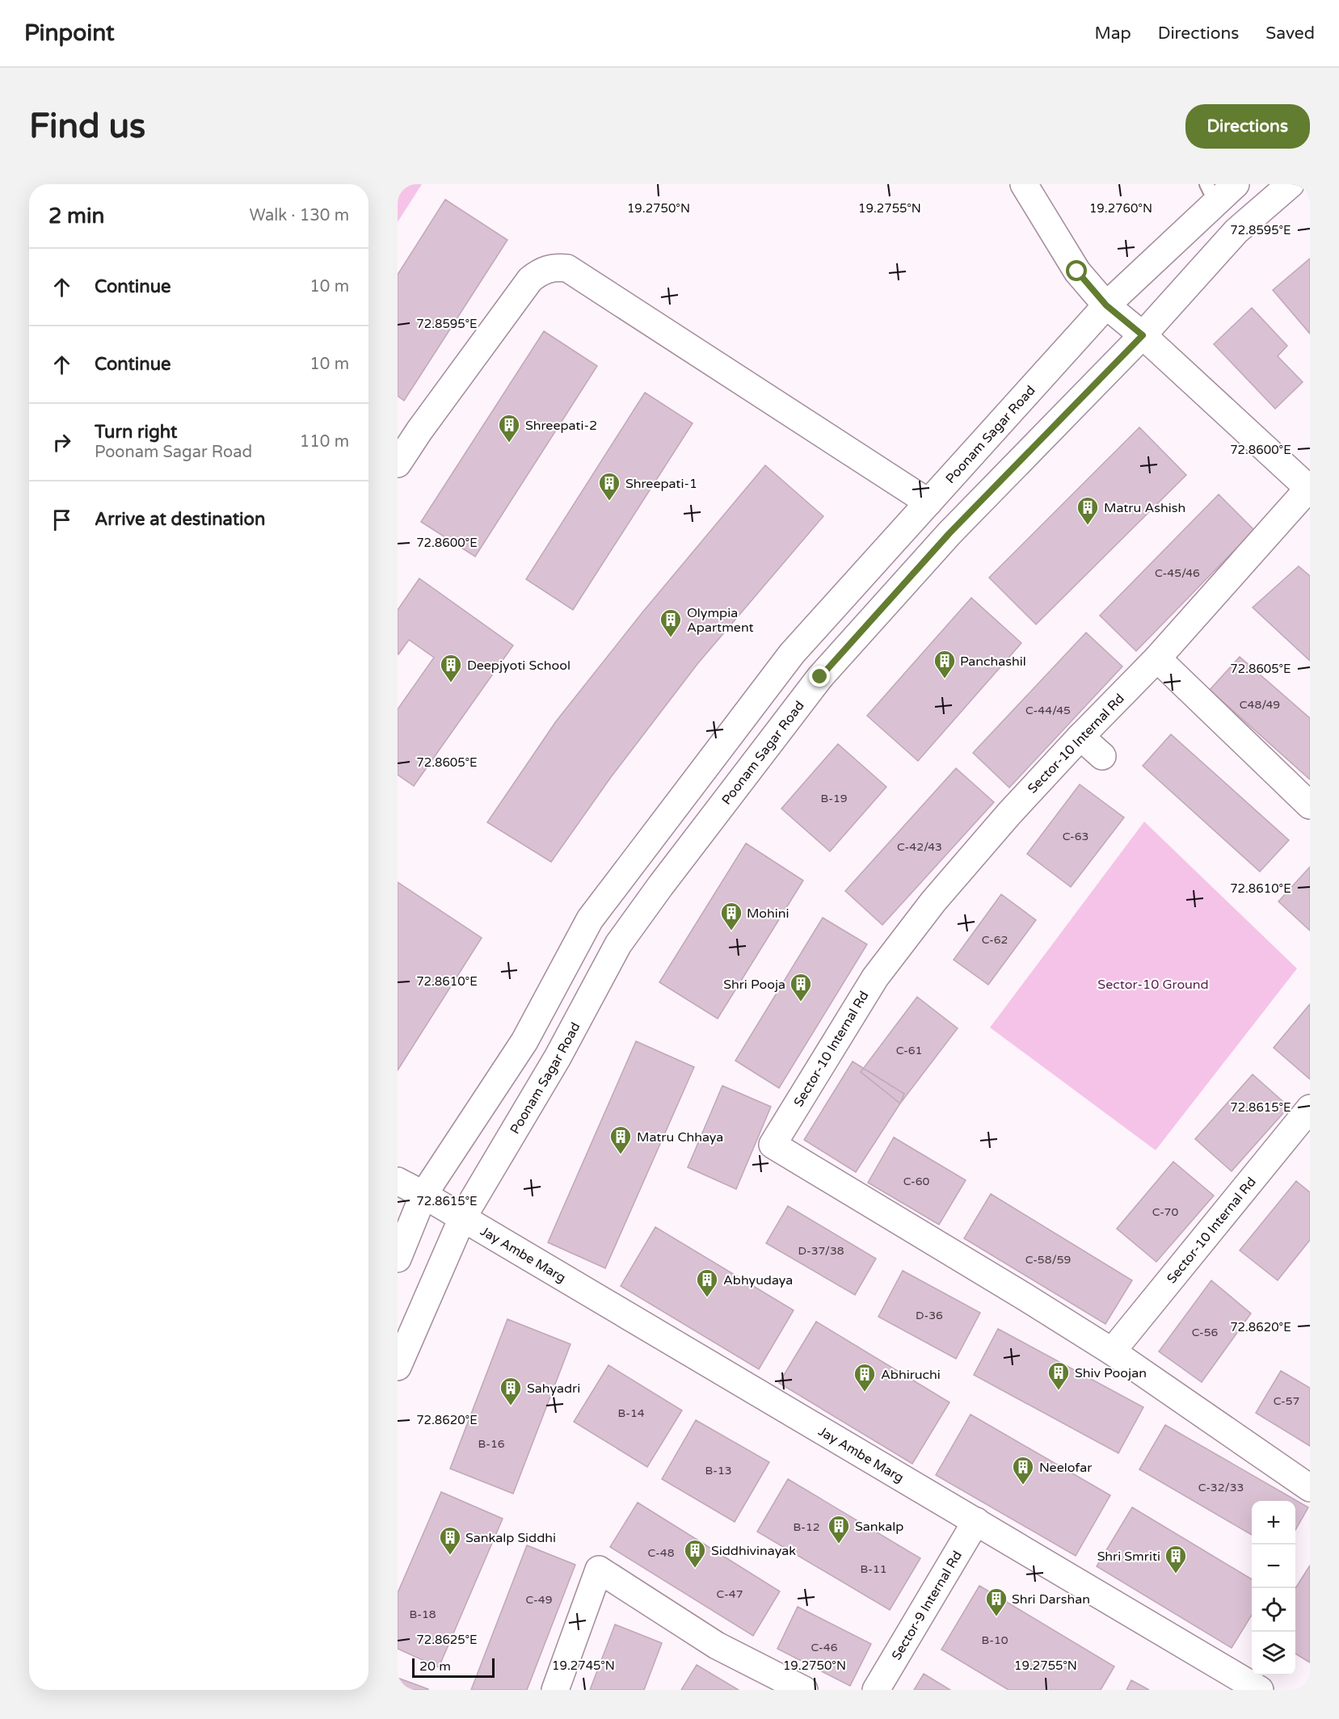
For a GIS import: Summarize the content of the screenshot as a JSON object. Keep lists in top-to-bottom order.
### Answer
{
  "streets": {
    "street": [
      "Poonam Sagar Road",
      "Sector-10 Internal Rd",
      "Jay Ambe Marg",
      "Sector-9 Internal Rd"
    ]
  },
  "crossings": [
    ["Poonam Sagar Road", "Jay Ambe Marg"],
    ["Jay Ambe Marg", "Sector-9 Internal Rd"]
  ],
  "parks": ["Sector-10 Ground"],
  "places": {
    "building": [
      "Shreepati-2",
      "Shreepati-1",
      "Matru Ashish",
      "Olympia Apartment",
      "Panchashil",
      "Deepjyoti School",
      "Mohini",
      "Shri Pooja",
      "Matru Chhaya",
      "Abhyudaya",
      "Shiv Poojan",
      "Abhiruchi",
      "Sahyadri",
      "Neelofar",
      "Sankalp",
      "Sankalp Siddhi",
      "Siddhivinayak",
      "Shri Smriti",
      "Shri Darshan"
    ]
  },
  "house_numbers": [
    "C-45/46",
    "C48/49",
    "C-44/45",
    "B-19",
    "C-63",
    "C-42/43",
    "C-62",
    "C-61",
    "C-60",
    "C-70",
    "D-37/38",
    "C-58/59",
    "D-36",
    "C-56",
    "C-57",
    "B-14",
    "B-16",
    "B-13",
    "C-32/33",
    "B-12",
    "C-48",
    "B-11",
    "C-47",
    "C-49",
    "B-18",
    "B-10",
    "C-46"
  ],
  "scale_bar": "20 m",
  "page": {
    "header": "Pinpoint",
    "nav": ["Map", "Directions", "Saved"],
    "buttons": "Directions",
    "title": "Find us",
    "heading": ["2 min", "Walk · 130 m"],
    "list": [
      ["Continue", "10 m"],
      ["Continue", "10 m"],
      ["Turn right", "Poonam Sagar Road", "110 m"],
      "Arrive at destination"
    ],
    "map_buttons": ["+", "−"],
    "scale": "20 m"
  },
  "coordinates": [
    "19.2750°N",
    "19.2755°N",
    "19.2760°N",
    "72.8595°E",
    "72.8600°E",
    "72.8605°E",
    "72.8610°E",
    "72.8615°E",
    "72.8620°E",
    "72.8625°E",
    "19.2745°N"
  ]
}
